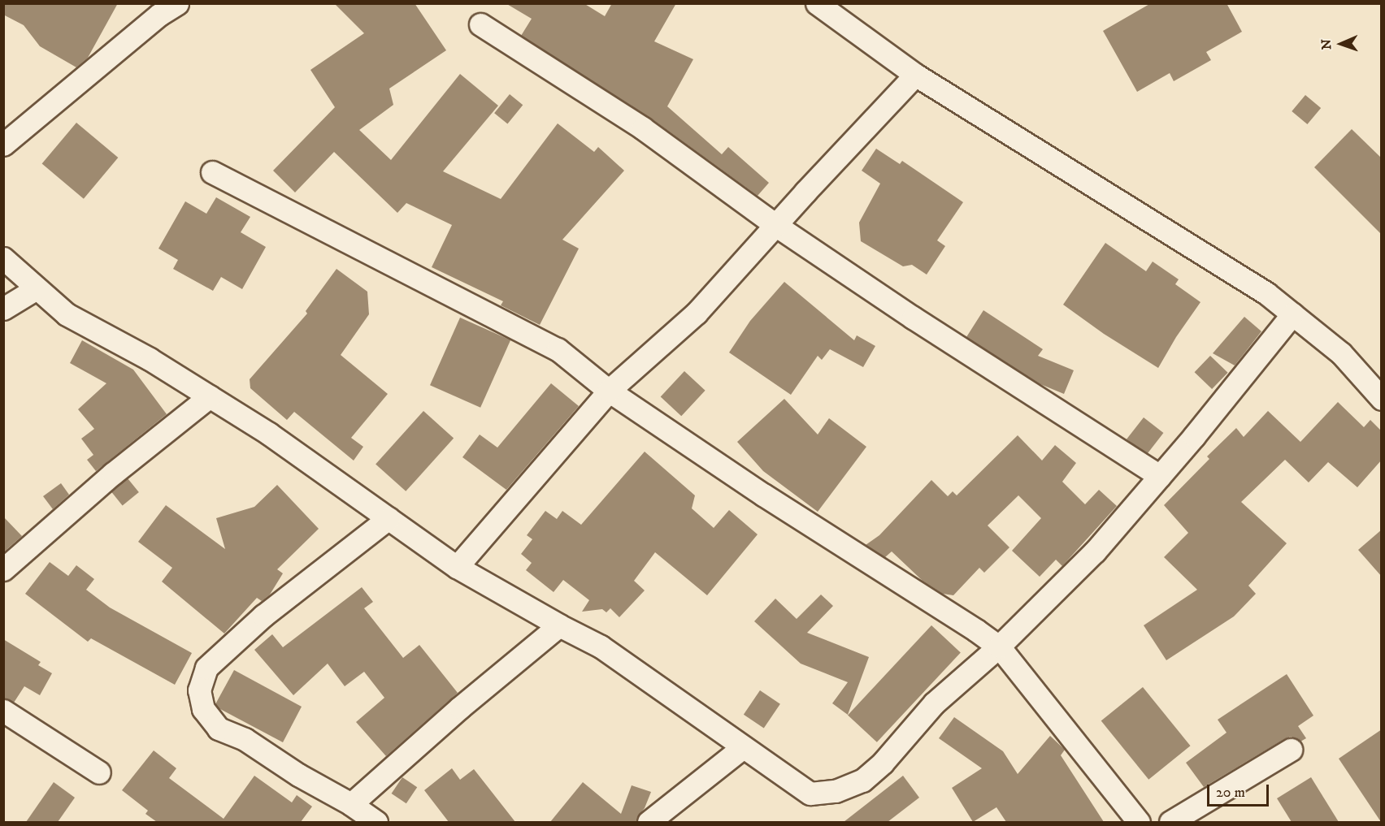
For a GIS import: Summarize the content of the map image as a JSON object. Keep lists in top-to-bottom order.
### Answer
{
  "scale_bar": "20 m",
  "north": "left"
}
